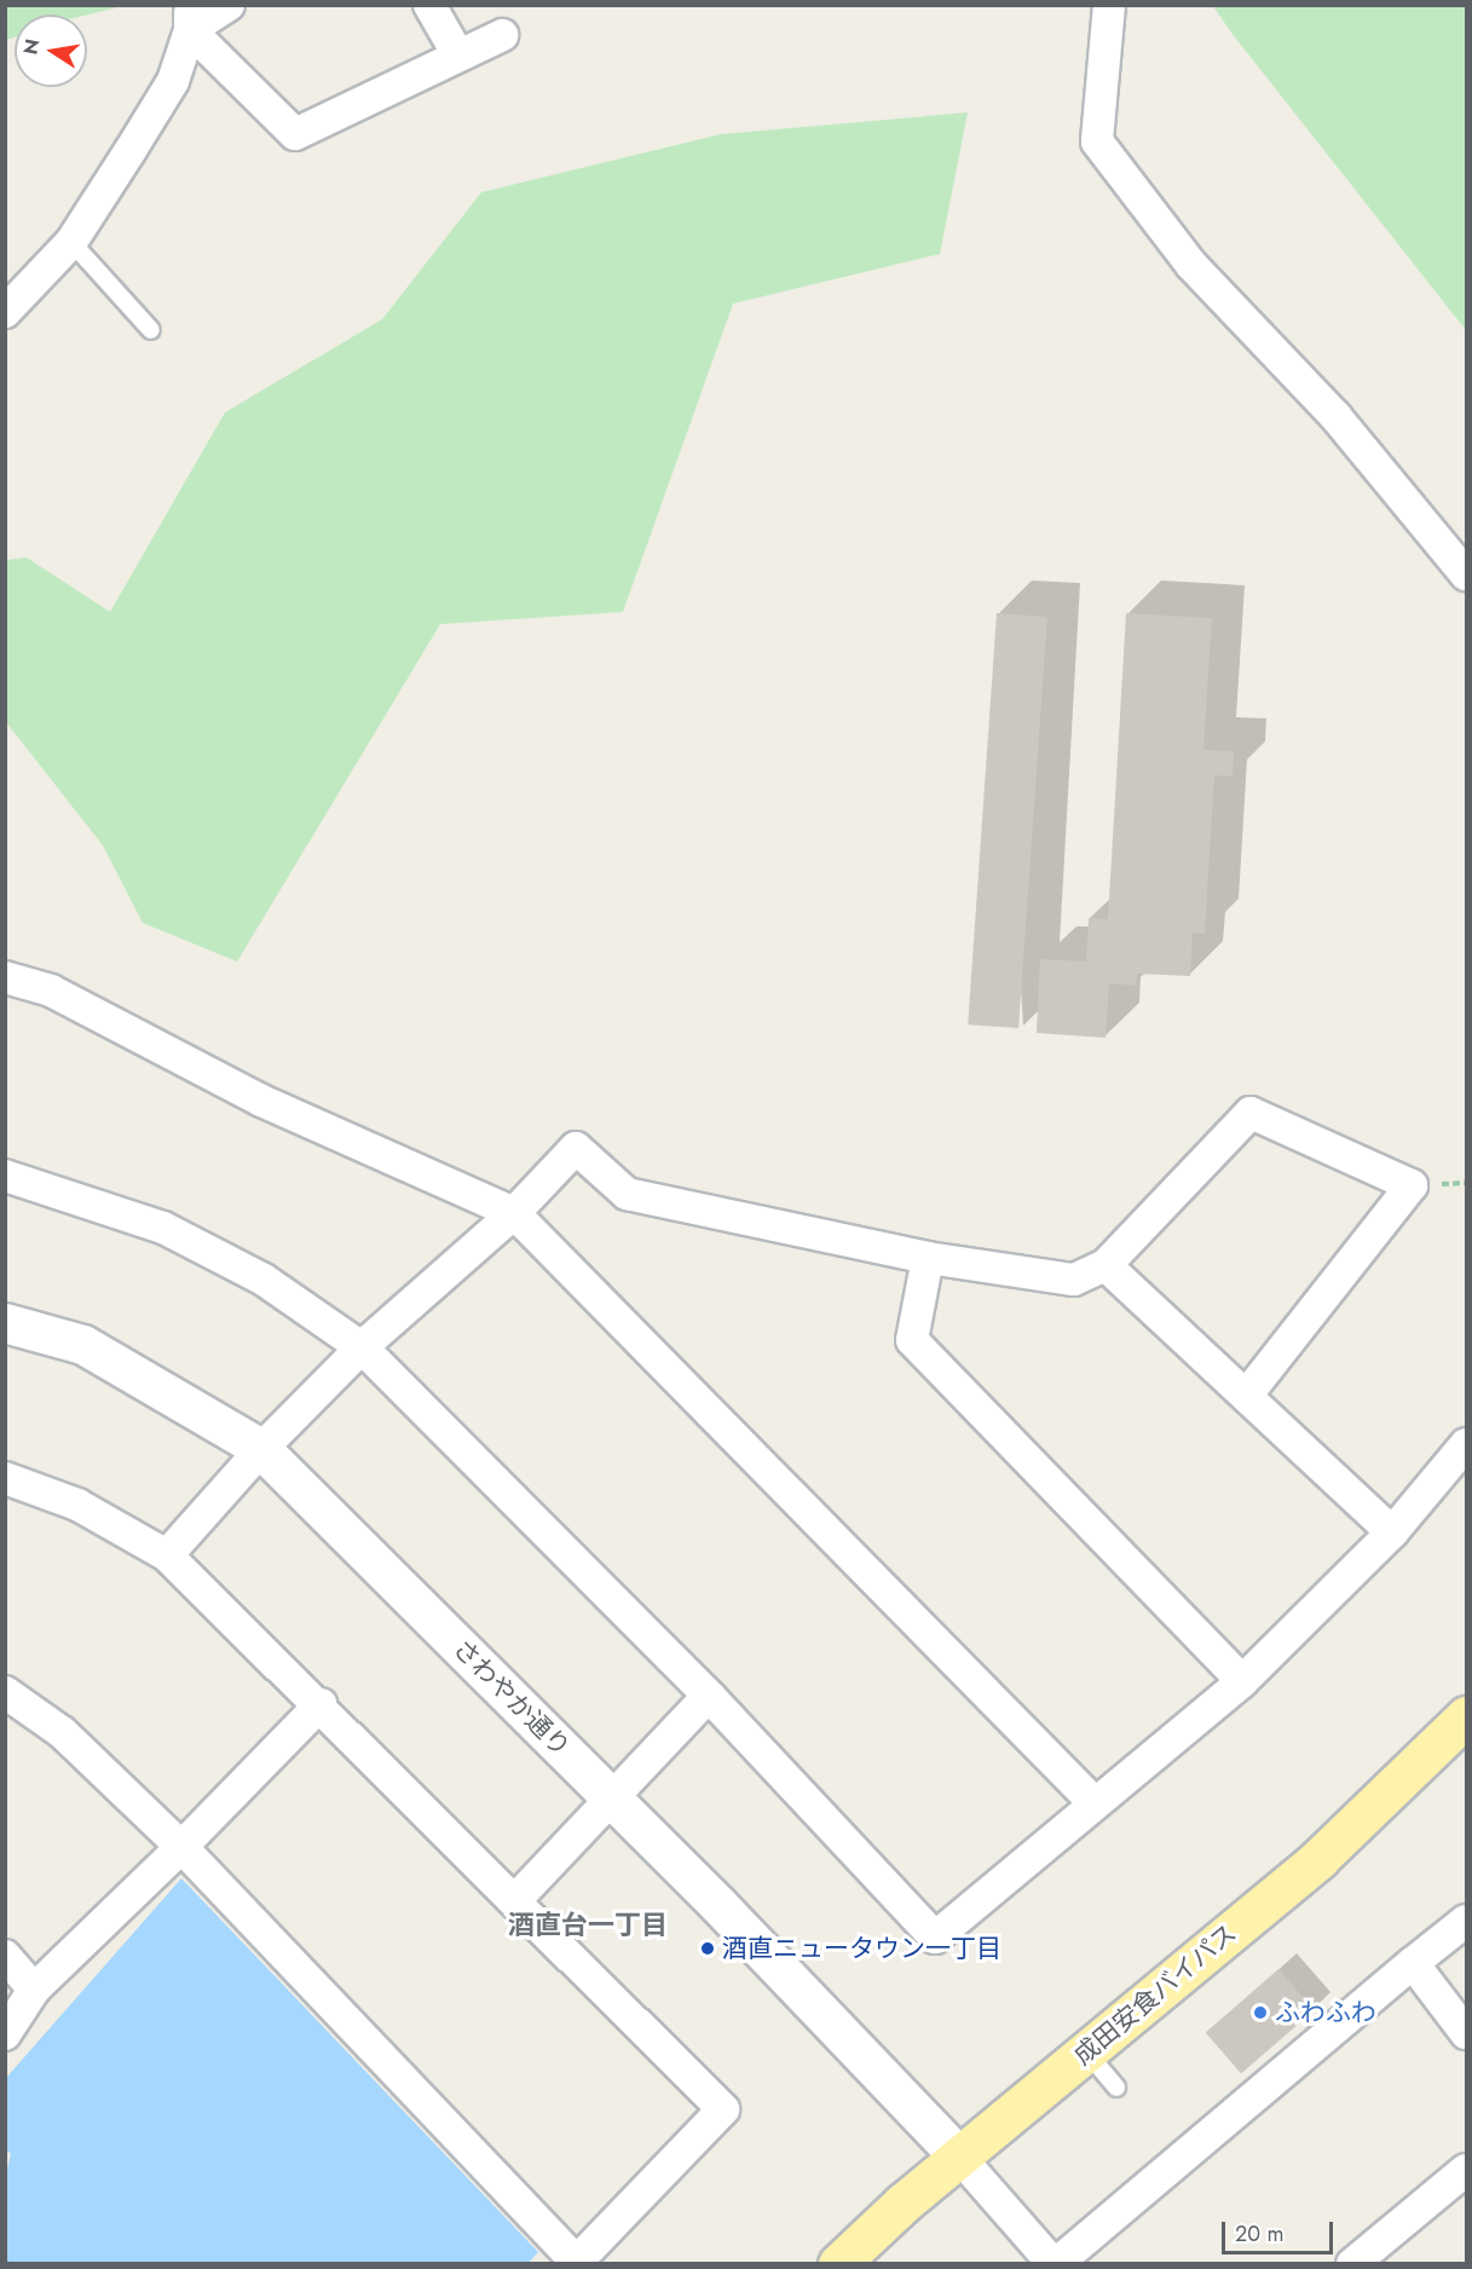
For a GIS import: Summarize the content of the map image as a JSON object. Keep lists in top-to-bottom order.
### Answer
{
  "streets": {
    "main road": ["成田安食バイパス"],
    "street": ["さわやか通り"]
  },
  "crossings": [
    ["さわやか通り", "成田安食バイパス"]
  ],
  "districts": ["酒直台一丁目"],
  "places": ["酒直ニュータウン一丁目", "ふわふわ"],
  "scale_bar": "20 m",
  "north": "left"
}
